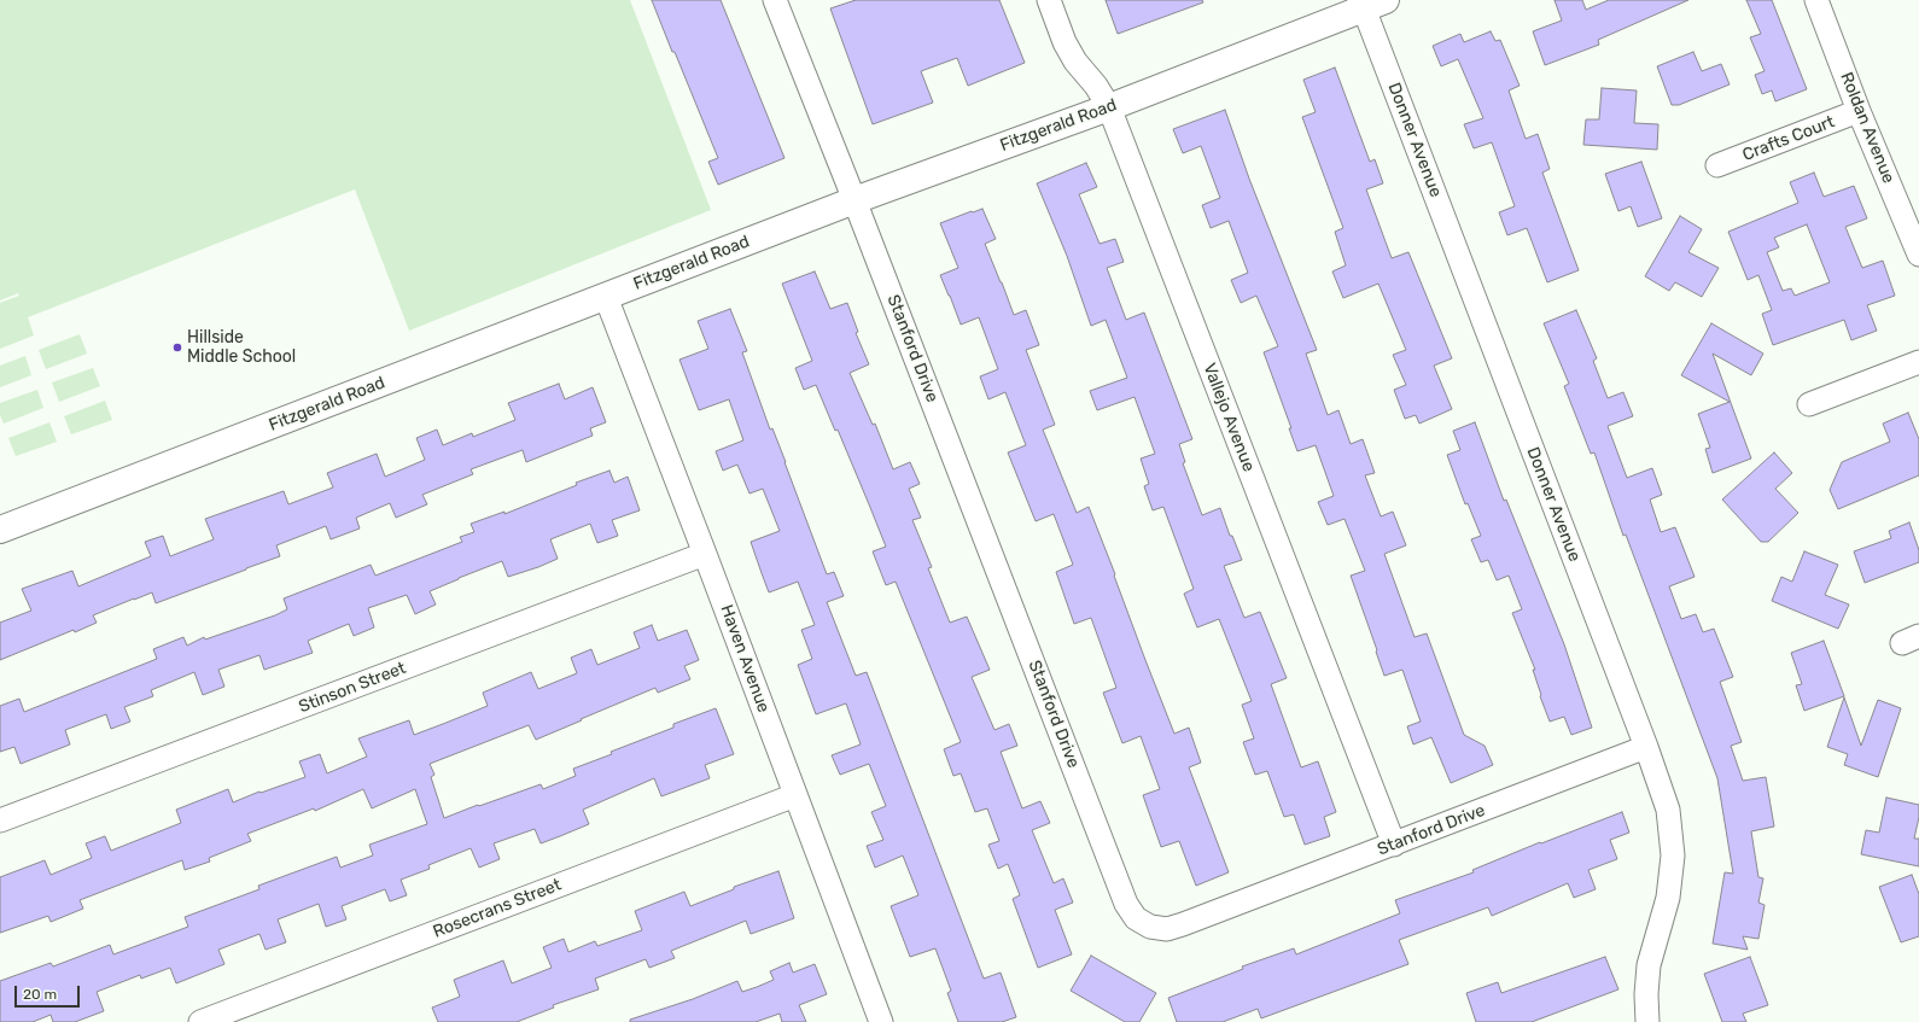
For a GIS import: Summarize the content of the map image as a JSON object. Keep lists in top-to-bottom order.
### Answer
{
  "streets": {
    "main road": ["Fitzgerald Road"],
    "street": [
      "Roldan Avenue",
      "Crafts Court",
      "Donner Avenue",
      "Stanford Drive",
      "Vallejo Avenue",
      "Haven Avenue",
      "Stinson Street",
      "Rosecrans Street"
    ]
  },
  "crossings": [
    ["Fitzgerald Road", "Donner Avenue"],
    ["Fitzgerald Road", "Stanford Drive"],
    ["Fitzgerald Road", "Vallejo Avenue"],
    ["Fitzgerald Road", "Haven Avenue"],
    ["Roldan Avenue", "Crafts Court"],
    ["Donner Avenue", "Stanford Drive"],
    ["Stanford Drive", "Vallejo Avenue"],
    ["Haven Avenue", "Stinson Street"],
    ["Haven Avenue", "Rosecrans Street"]
  ],
  "places": ["Hillside Middle School"],
  "scale_bar": "20 m"
}
